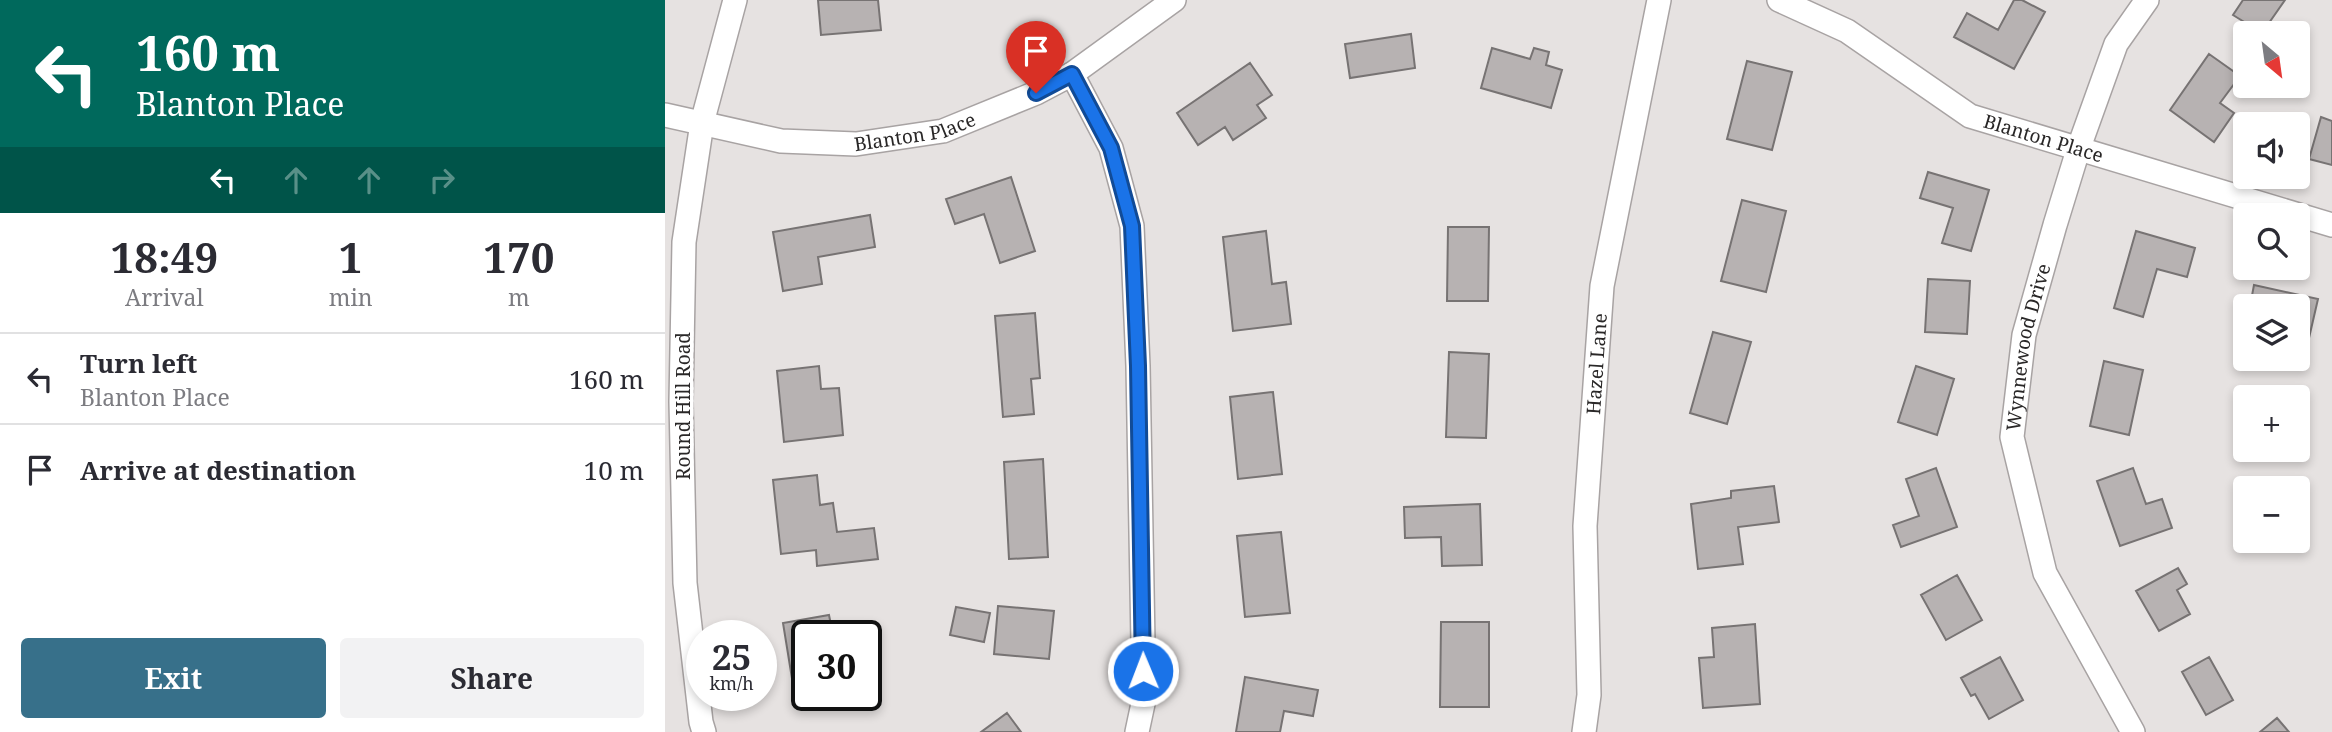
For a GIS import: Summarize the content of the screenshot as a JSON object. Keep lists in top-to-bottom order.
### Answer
{
  "streets": {
    "street": [
      "Blanton Place",
      "Wynnewood Drive",
      "Hazel Lane",
      "Round Hill Road"
    ]
  },
  "crossings": [
    ["Blanton Place", "Wynnewood Drive"],
    ["Blanton Place", "Round Hill Road"]
  ],
  "north": "bottom right",
  "page": {
    "turn": ["160 m", "Blanton Place"],
    "map_buttons": ["+", "−"],
    "eta": [
      "18:49",
      "Arrival",
      "1",
      "min",
      "170",
      "m"
    ],
    "list": [
      {
        "name": "Turn left",
        "note": "Blanton Place",
        "value": "160 m"
      },
      {
        "name": "Arrive at destination",
        "value": "10 m"
      }
    ],
    "speed": "25 km/h",
    "limit": "30",
    "buttons": ["Exit", "Share"]
  }
}
